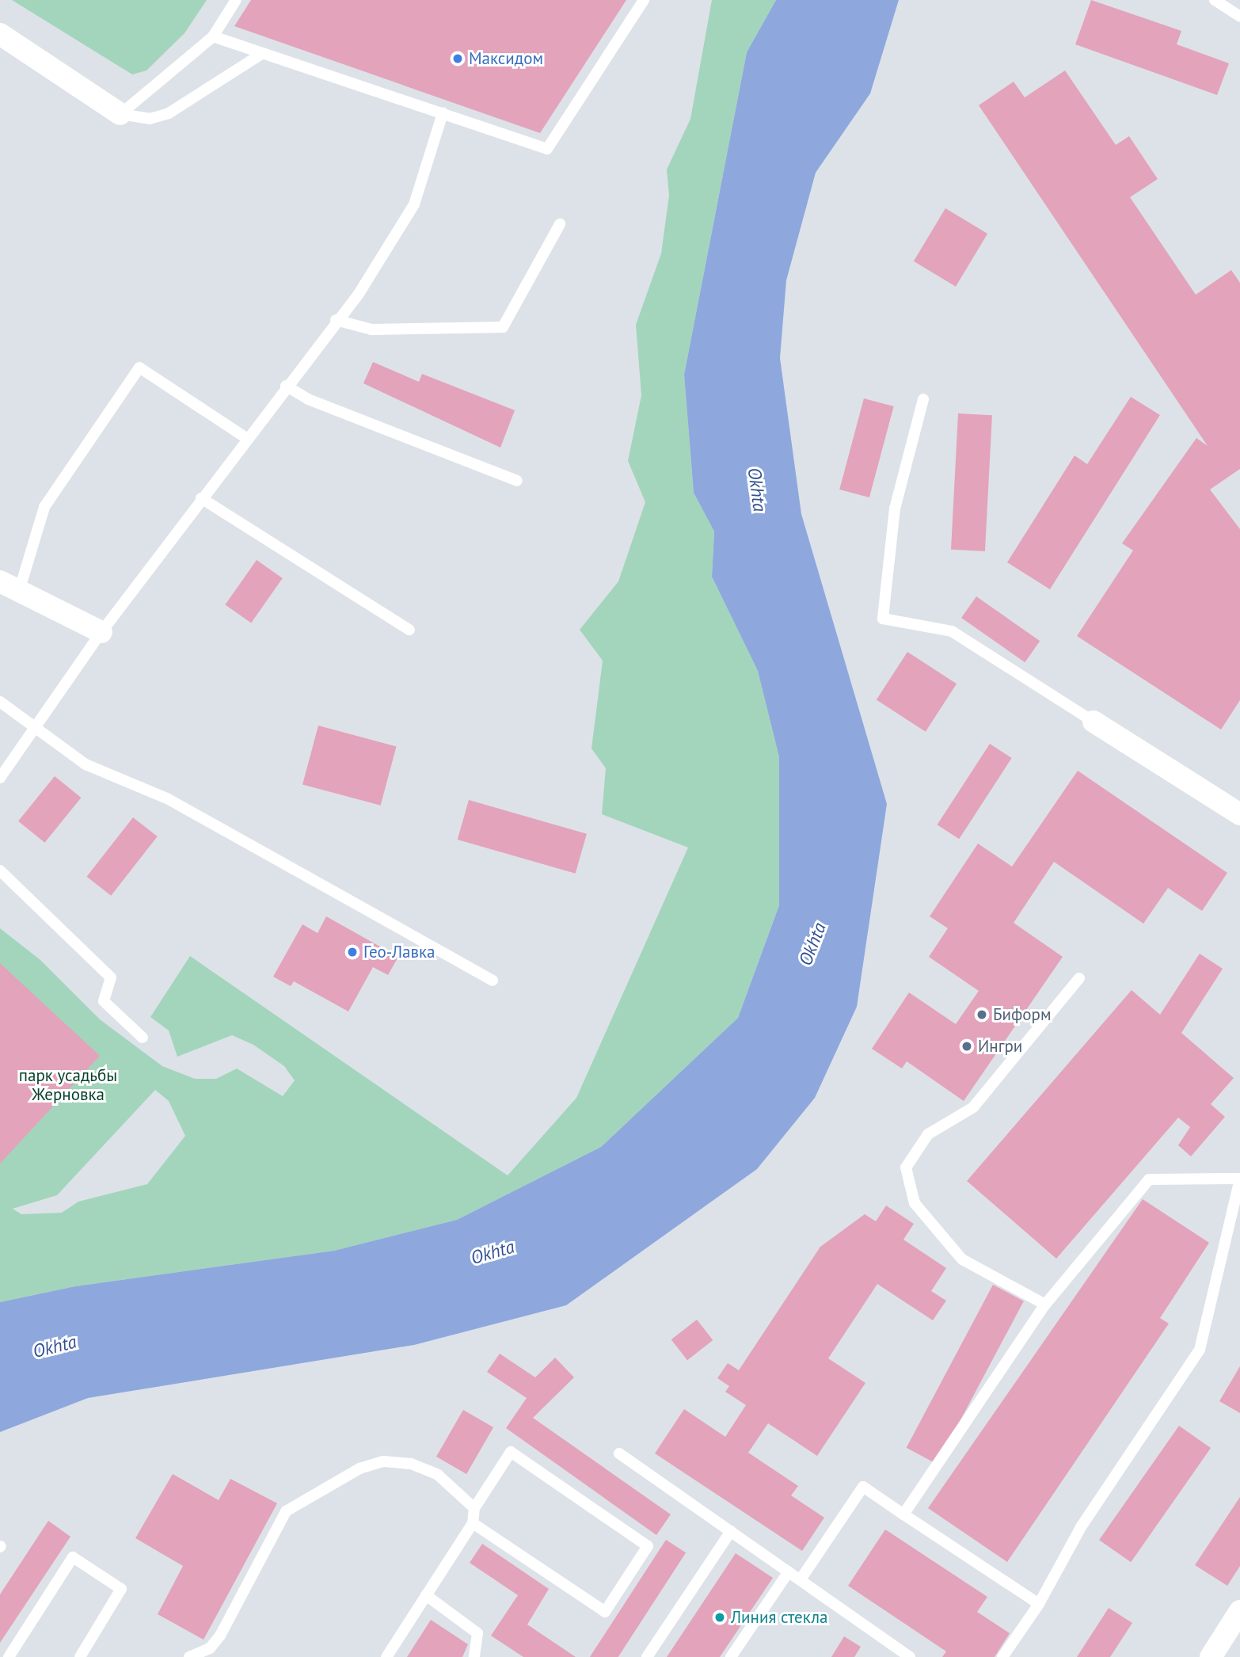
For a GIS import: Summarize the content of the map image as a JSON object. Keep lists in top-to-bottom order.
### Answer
{
  "water": ["Okhta"],
  "parks": ["парк усадьбы Жерновка"],
  "places": [
    "Максидом",
    "Гео-Лавка",
    "Биформ",
    "Ингри",
    "Линия стекла"
  ]
}
